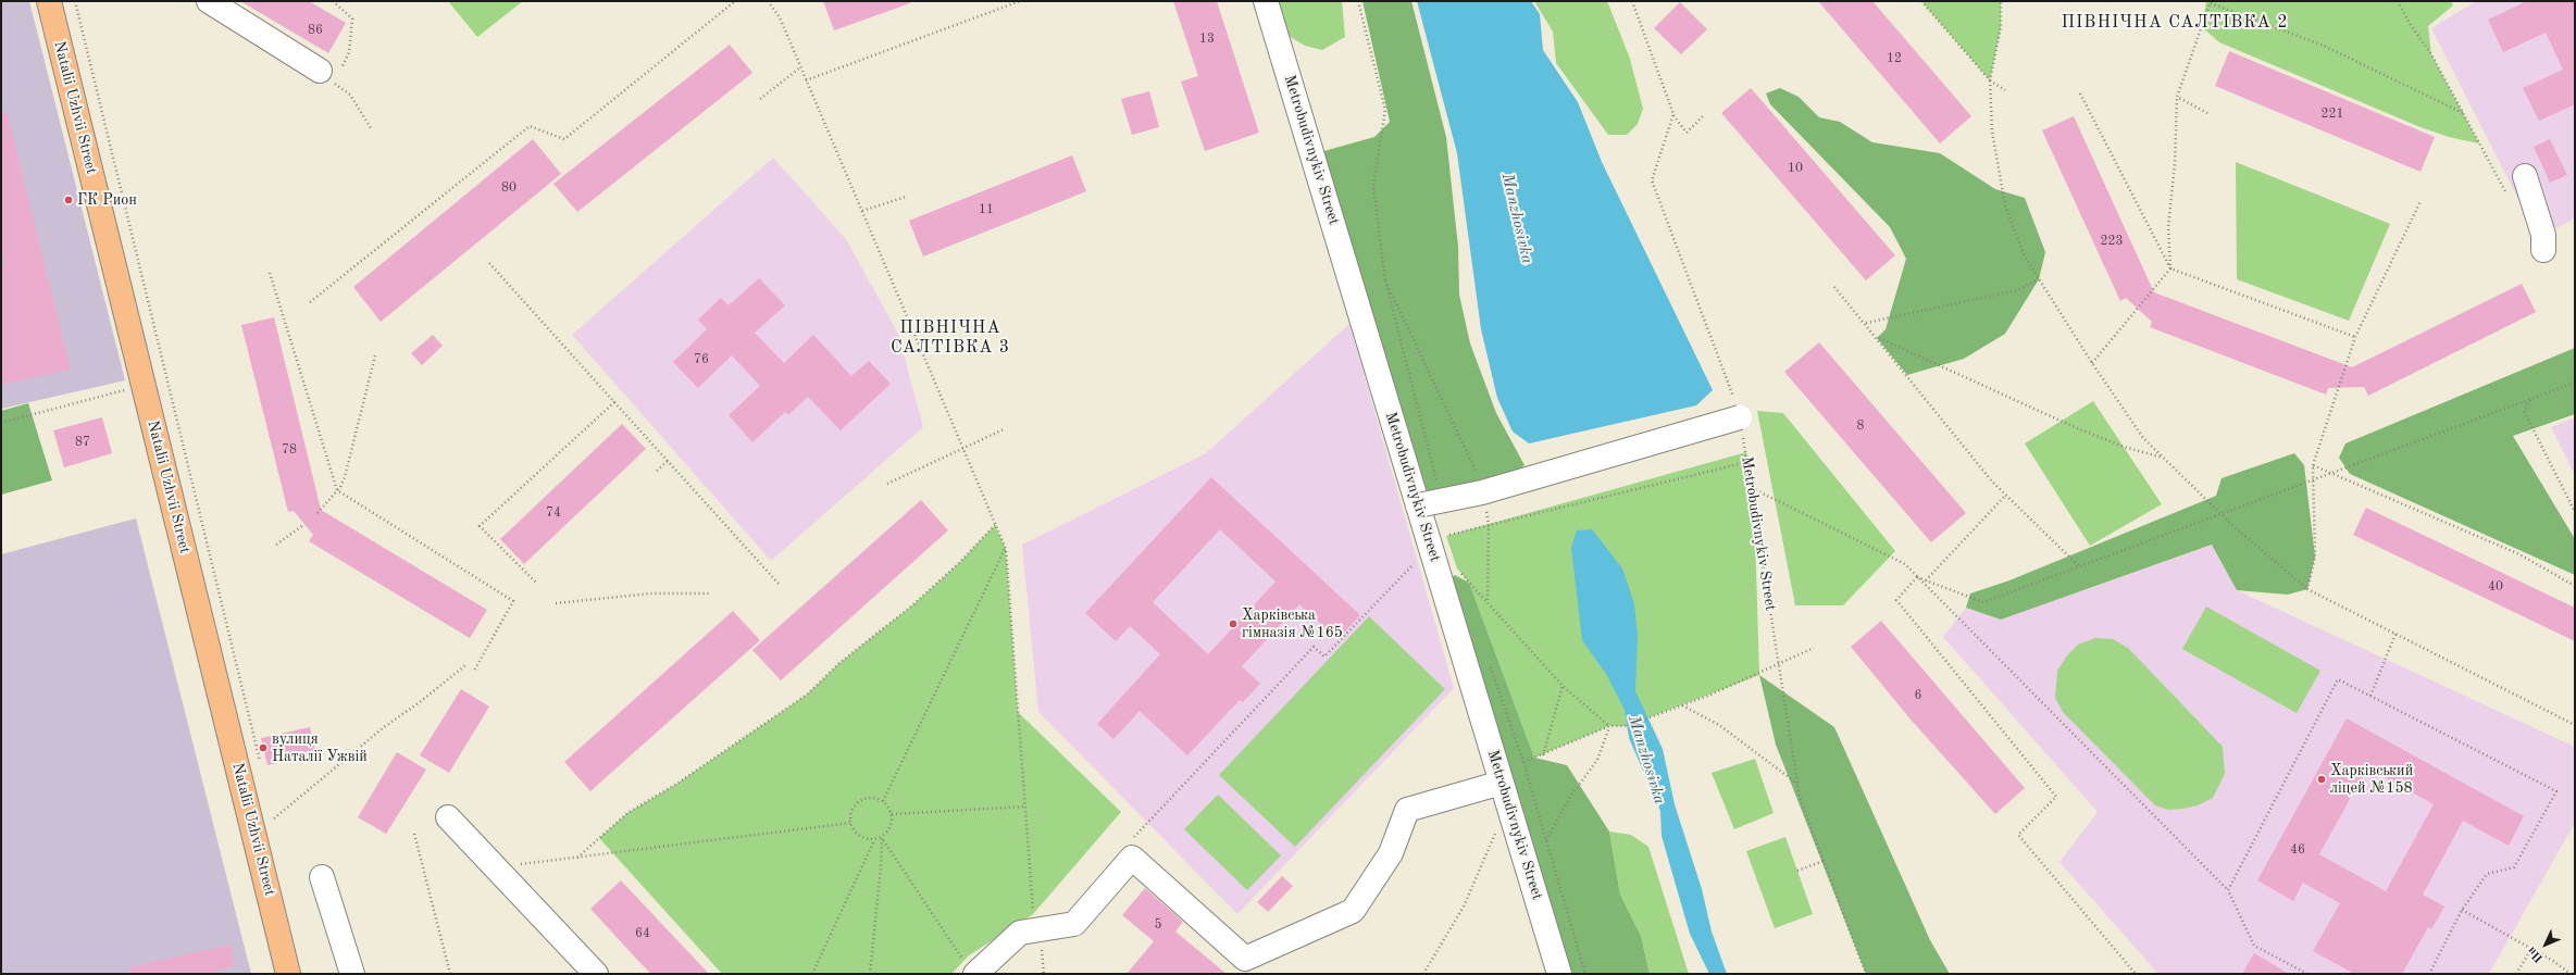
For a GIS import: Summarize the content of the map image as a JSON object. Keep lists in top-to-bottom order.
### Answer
{
  "streets": {
    "main road": ["Natalii Uzhvii Street"],
    "street": ["Metrobudivnykiv Street"]
  },
  "districts": ["ПІВНІЧНА САЛТІВКА 2", "ПІВНІЧНА САЛТІВКА 3"],
  "water": ["Manzhosivka"],
  "places": [
    "ГК Рион",
    "Харківська гімназія №165",
    "вулиця Наталії Ужвій",
    "Харківський ліцей №158"
  ],
  "house_numbers": [
    "86",
    "13",
    "12",
    "221",
    "10",
    "80",
    "11",
    "223",
    "76",
    "8",
    "87",
    "78",
    "74",
    "40",
    "6",
    "46",
    "5",
    "64"
  ],
  "north": "bottom left"
}
